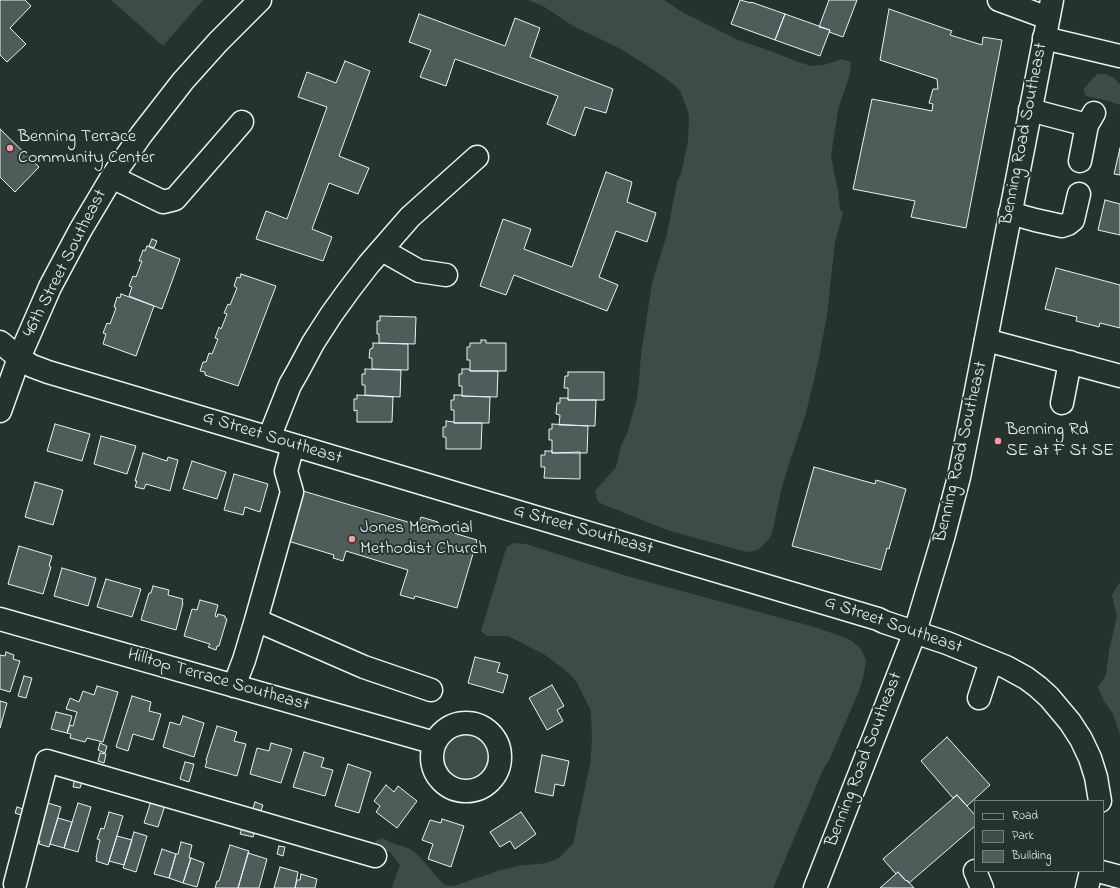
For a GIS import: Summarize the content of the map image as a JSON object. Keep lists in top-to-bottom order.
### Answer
{
  "streets": {
    "street": [
      "Benning Road Southeast",
      "46th Street Southeast",
      "G Street Southeast",
      "Hilltop Terrace Southeast"
    ]
  },
  "crossings": [
    ["Benning Road Southeast", "G Street Southeast"],
    ["46th Street Southeast", "G Street Southeast"]
  ],
  "places": ["Benning Terrace Community Center", "Benning Rd SE at F St SE", "Jones Memorial Methodist Church"],
  "legend": ["Road", "Park", "Building"]
}
